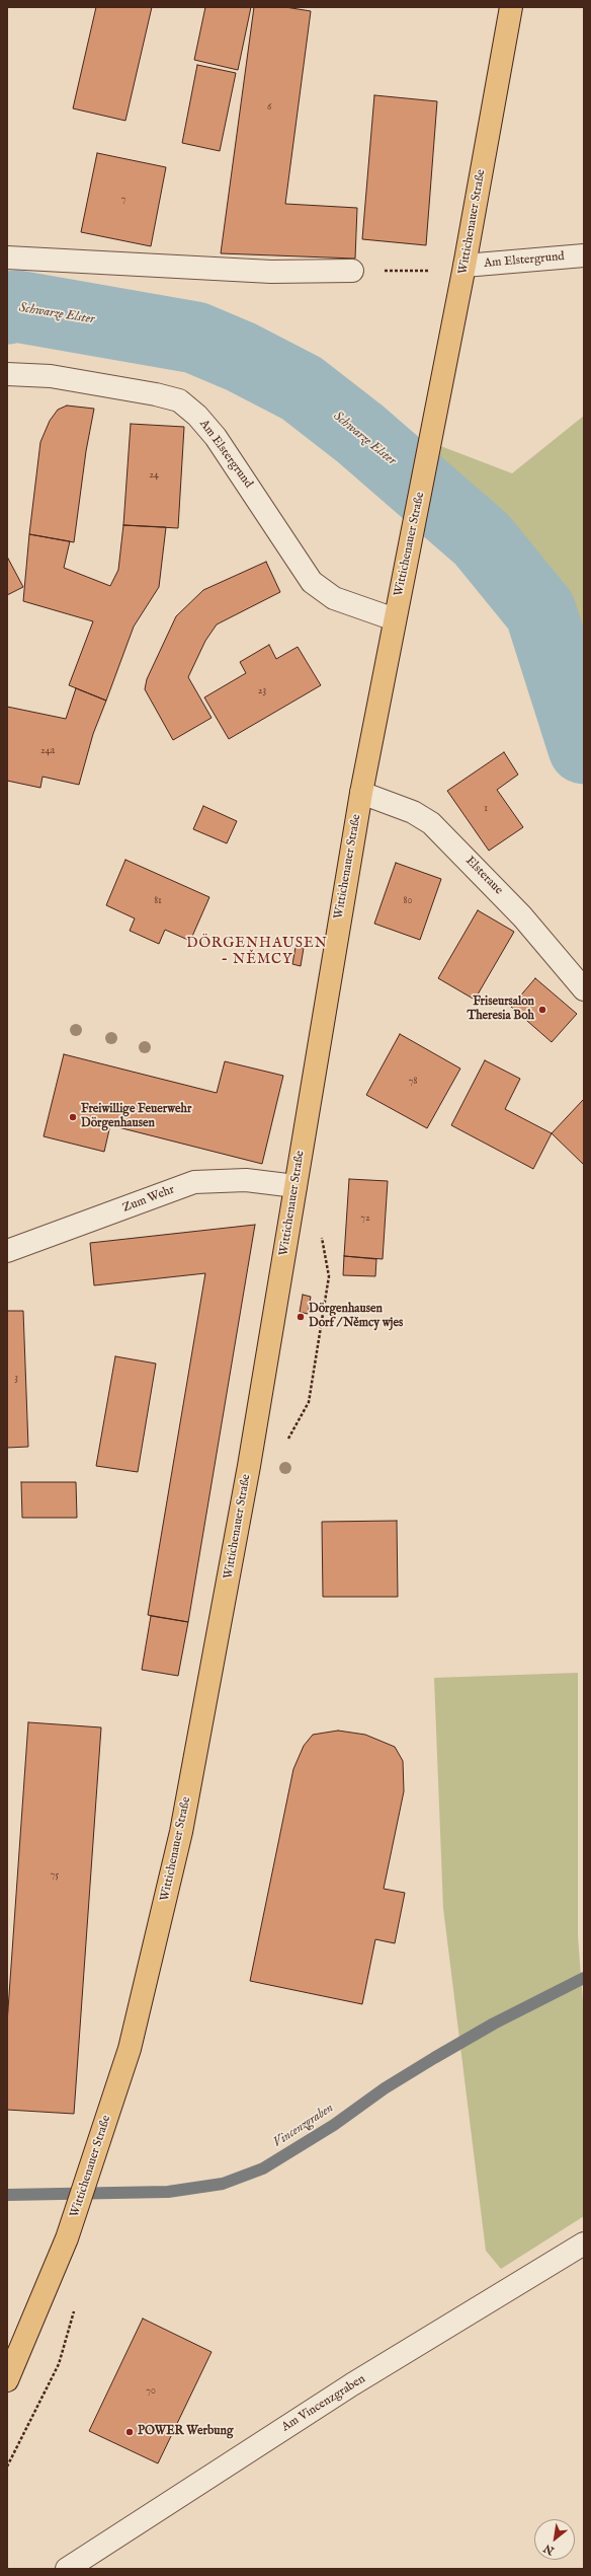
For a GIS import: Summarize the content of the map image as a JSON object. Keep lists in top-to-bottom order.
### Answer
{
  "streets": {
    "main road": ["Wittichenauer Straße"],
    "street": [
      "Am Elstergrund",
      "Elsteraue",
      "Zum Wehr",
      "Am Vincenzgraben"
    ]
  },
  "crossings": [
    ["Wittichenauer Straße", "Am Elstergrund"],
    ["Wittichenauer Straße", "Elsteraue"],
    ["Wittichenauer Straße", "Zum Wehr"]
  ],
  "districts": ["DÖRGENHAUSEN - NĚMCY"],
  "water": ["Schwarze Elster", "Vincenzgraben"],
  "places": [
    "Friseursalon Theresia Boh",
    "Freiwillige Feuerwehr Dörgenhausen",
    "Dörgenhausen Dorf / Němcy wjes",
    "POWER Werbung"
  ],
  "house_numbers": [
    "6",
    "7",
    "24",
    "23",
    "24a",
    "1",
    "81",
    "80",
    "78",
    "72",
    "3",
    "75",
    "70"
  ],
  "north": "bottom left"
}
